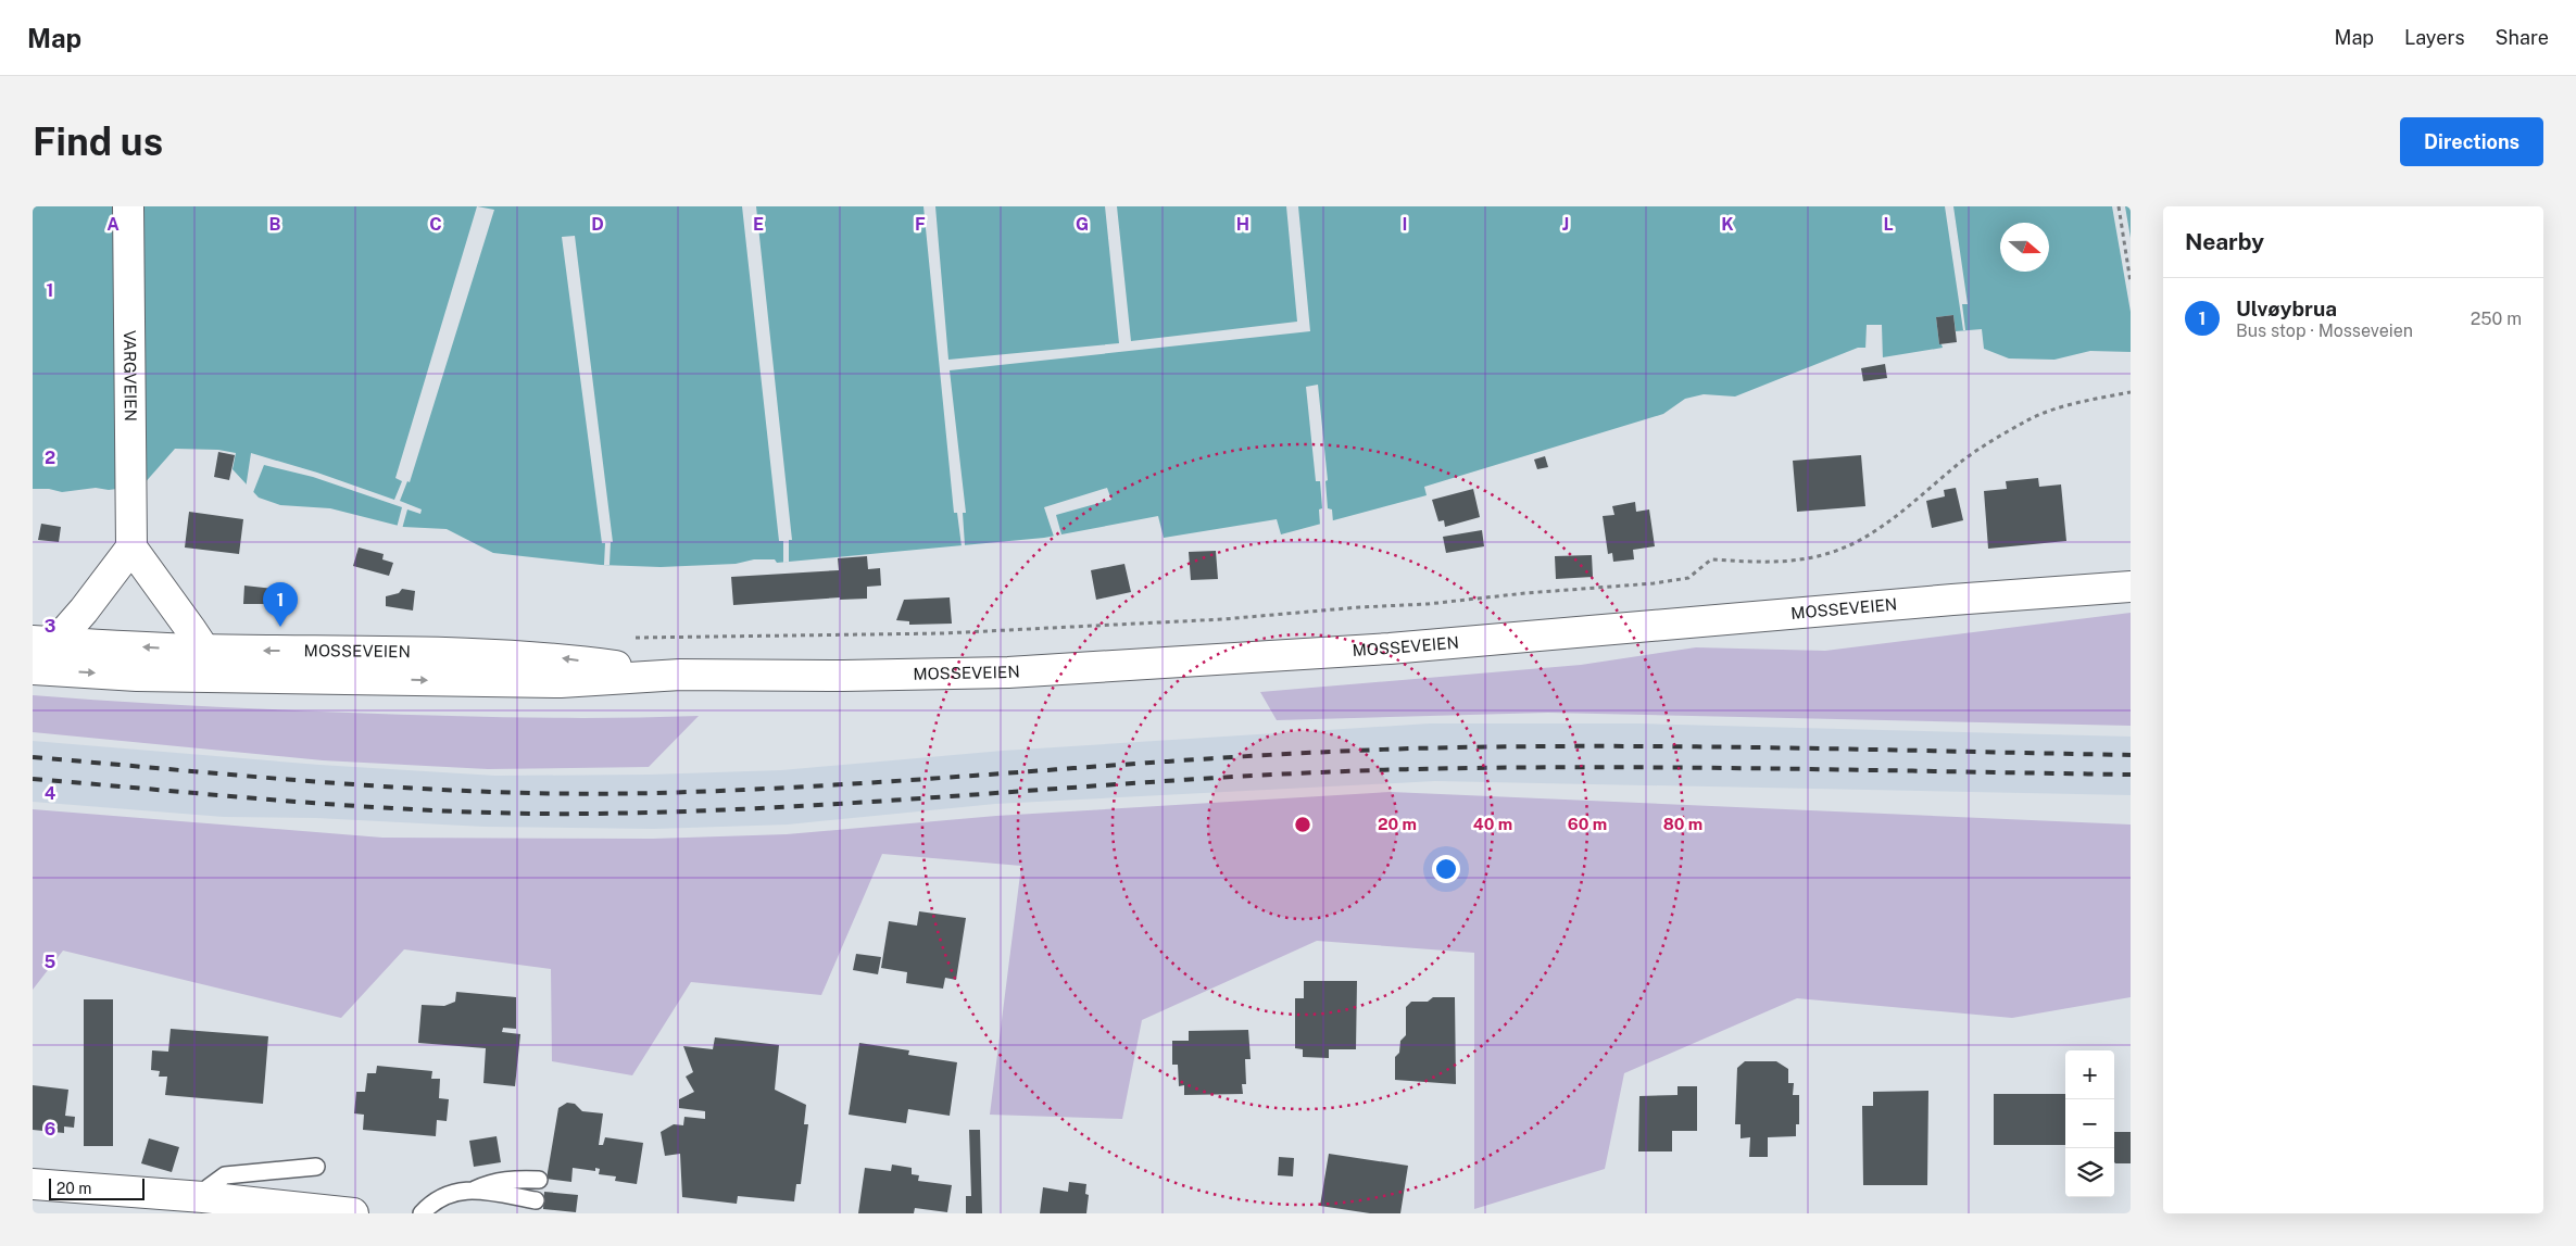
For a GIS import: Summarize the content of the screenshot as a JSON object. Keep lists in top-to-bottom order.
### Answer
{
  "streets": {
    "main road": ["VARGVEIEN", "MOSSEVEIEN"]
  },
  "scale_bar": "20 m",
  "north": "right",
  "page": {
    "header": "Map",
    "nav": ["Map", "Layers", "Share"],
    "buttons": "Directions",
    "title": "Find us",
    "heading": "Nearby",
    "list": [
      {
        "mark": "1",
        "name": "Ulvøybrua",
        "note": "Bus stop · Mosseveien",
        "value": "250 m"
      }
    ],
    "pins": "1",
    "map_buttons": ["+", "−"],
    "scale": "20 m"
  },
  "grid": {
    "columns": [
      "A",
      "B",
      "C",
      "D",
      "E",
      "F",
      "G",
      "H",
      "I",
      "J",
      "K",
      "L"
    ],
    "rows": [
      "1",
      "2",
      "3",
      "4",
      "5",
      "6"
    ]
  },
  "rings": [
    "20 m",
    "40 m",
    "60 m",
    "80 m"
  ]
}
